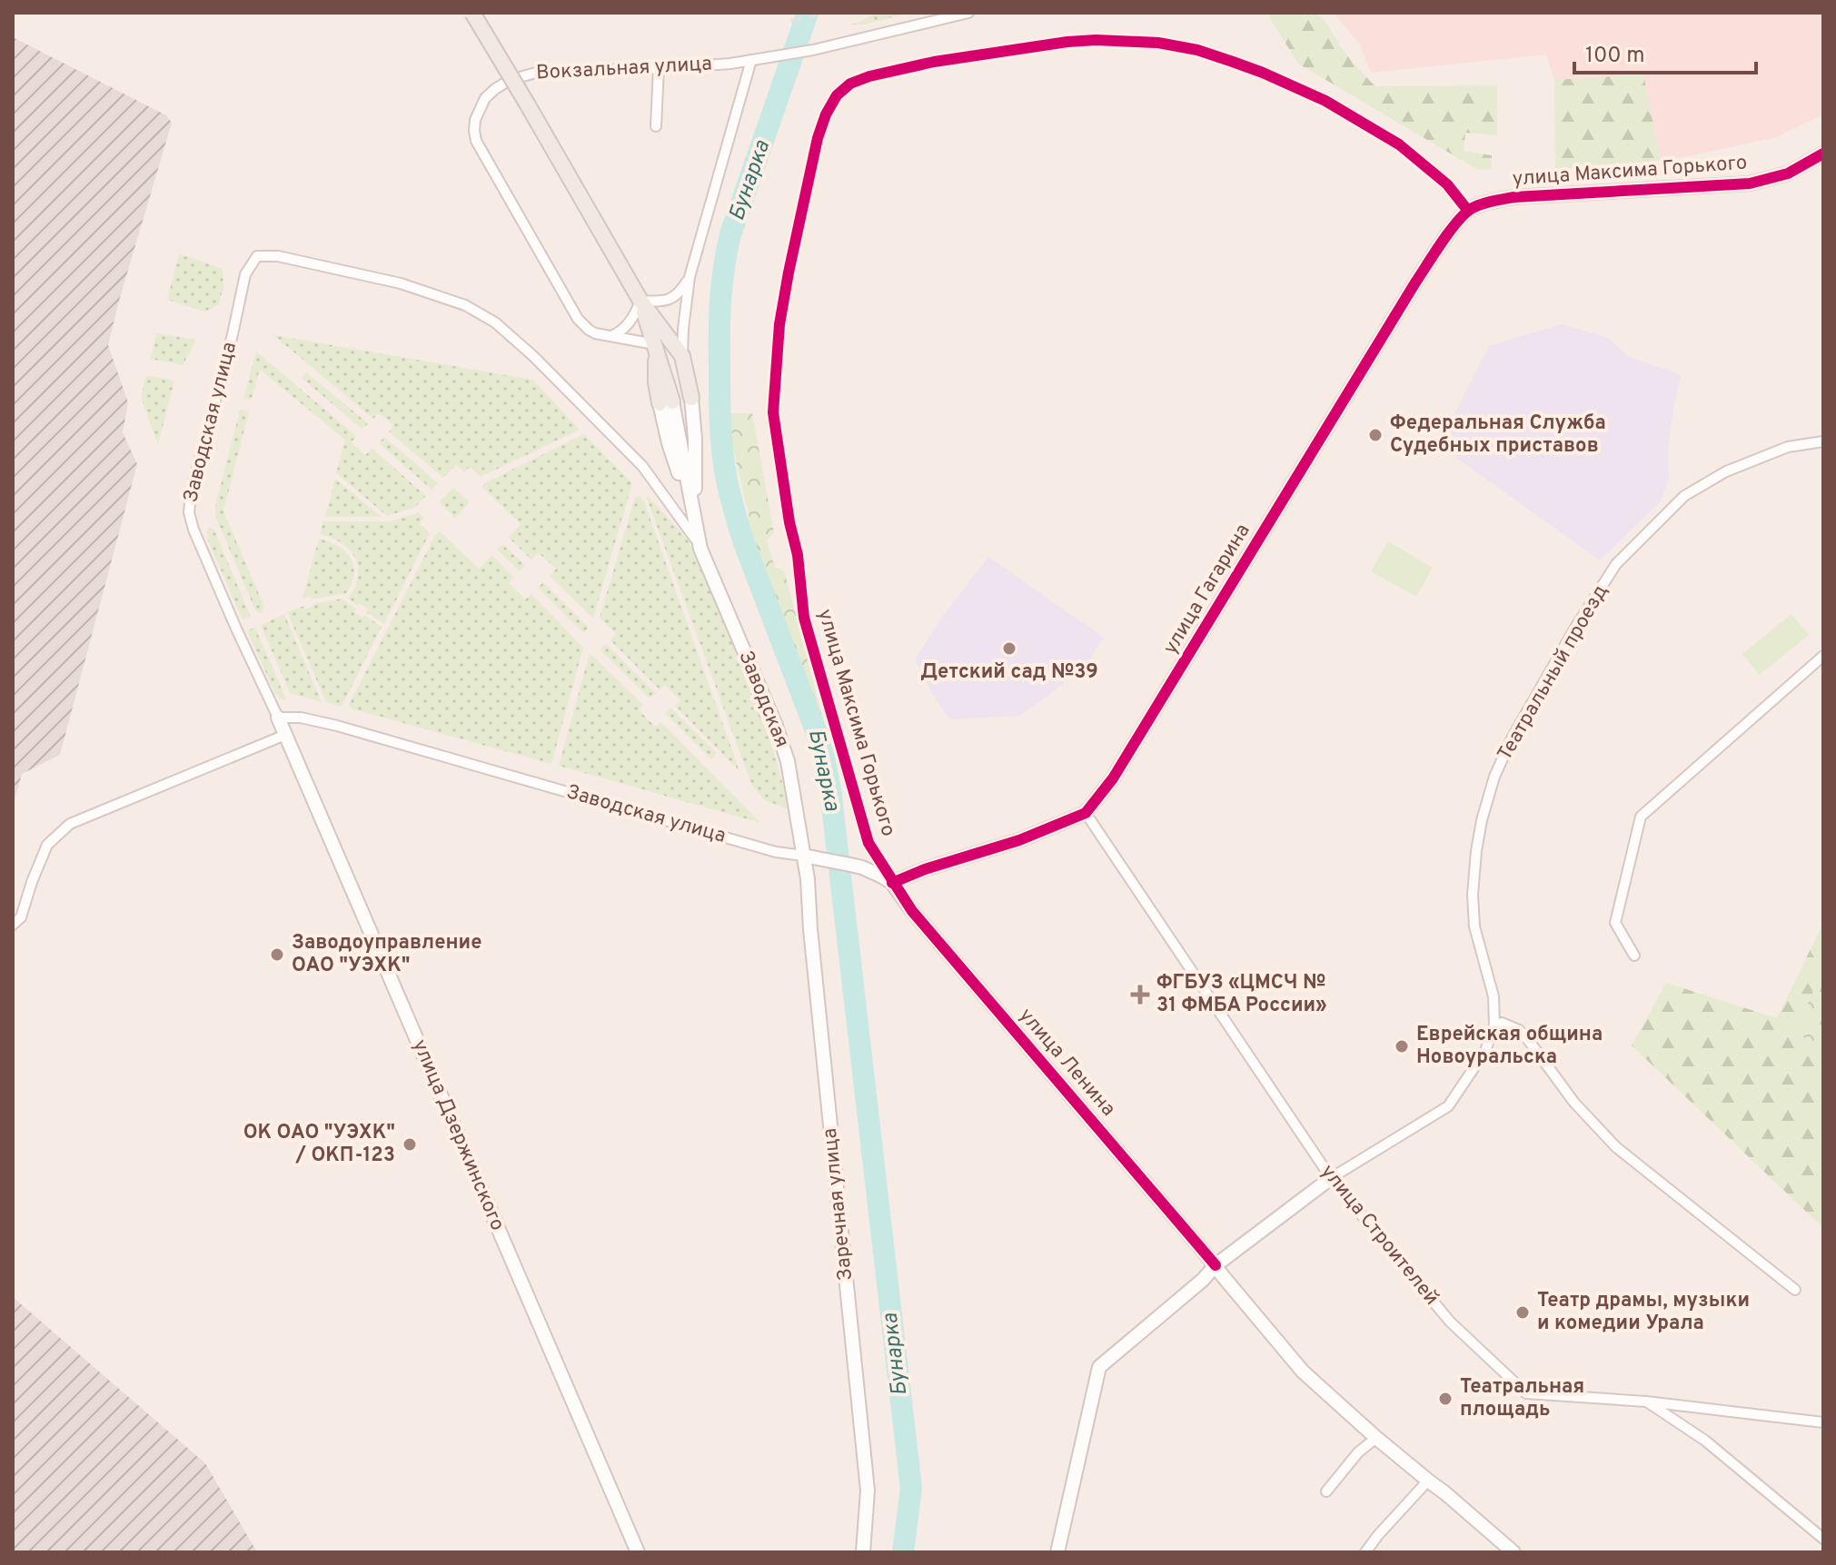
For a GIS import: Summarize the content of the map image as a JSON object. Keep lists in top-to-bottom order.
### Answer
{
  "streets": {
    "main road": [
      "улица Максима Горького",
      "улица Гагарина",
      "Заводская",
      "улица Ленина",
      "улица Дзержинского",
      "Заречная улица"
    ],
    "street": [
      "Вокзальная улица",
      "Заводская улица",
      "Театральный проезд",
      "улица Строителей"
    ]
  },
  "crossings": [
    ["улица Максима Горького", "улица Гагарина"],
    ["улица Максима Горького", "улица Ленина"],
    ["Заводская улица", "Заводская"],
    ["Заводская улица", "улица Дзержинского"],
    ["Заводская улица", "Заречная улица"],
    ["улица Гагарина", "улица Ленина"],
    ["улица Гагарина", "улица Строителей"],
    ["Театральный проезд", "улица Строителей"],
    ["Заводская", "Заречная улица"]
  ],
  "water": ["Бунарка"],
  "places": {
    "other": [
      "Федеральная Служба Судебных приставов",
      "Детский сад №39",
      "Заводоуправление ОАО \"УЭХК\"",
      "Еврейская община Новоуральска",
      "ОК ОАО \"УЭХК\" / ОКП-123",
      "Театр драмы, музыки и комедии Урала",
      "Театральная площадь"
    ],
    "health": ["ФГБУЗ «ЦМСЧ № 31 ФМБА России»"]
  },
  "scale_bar": "100 m"
}
